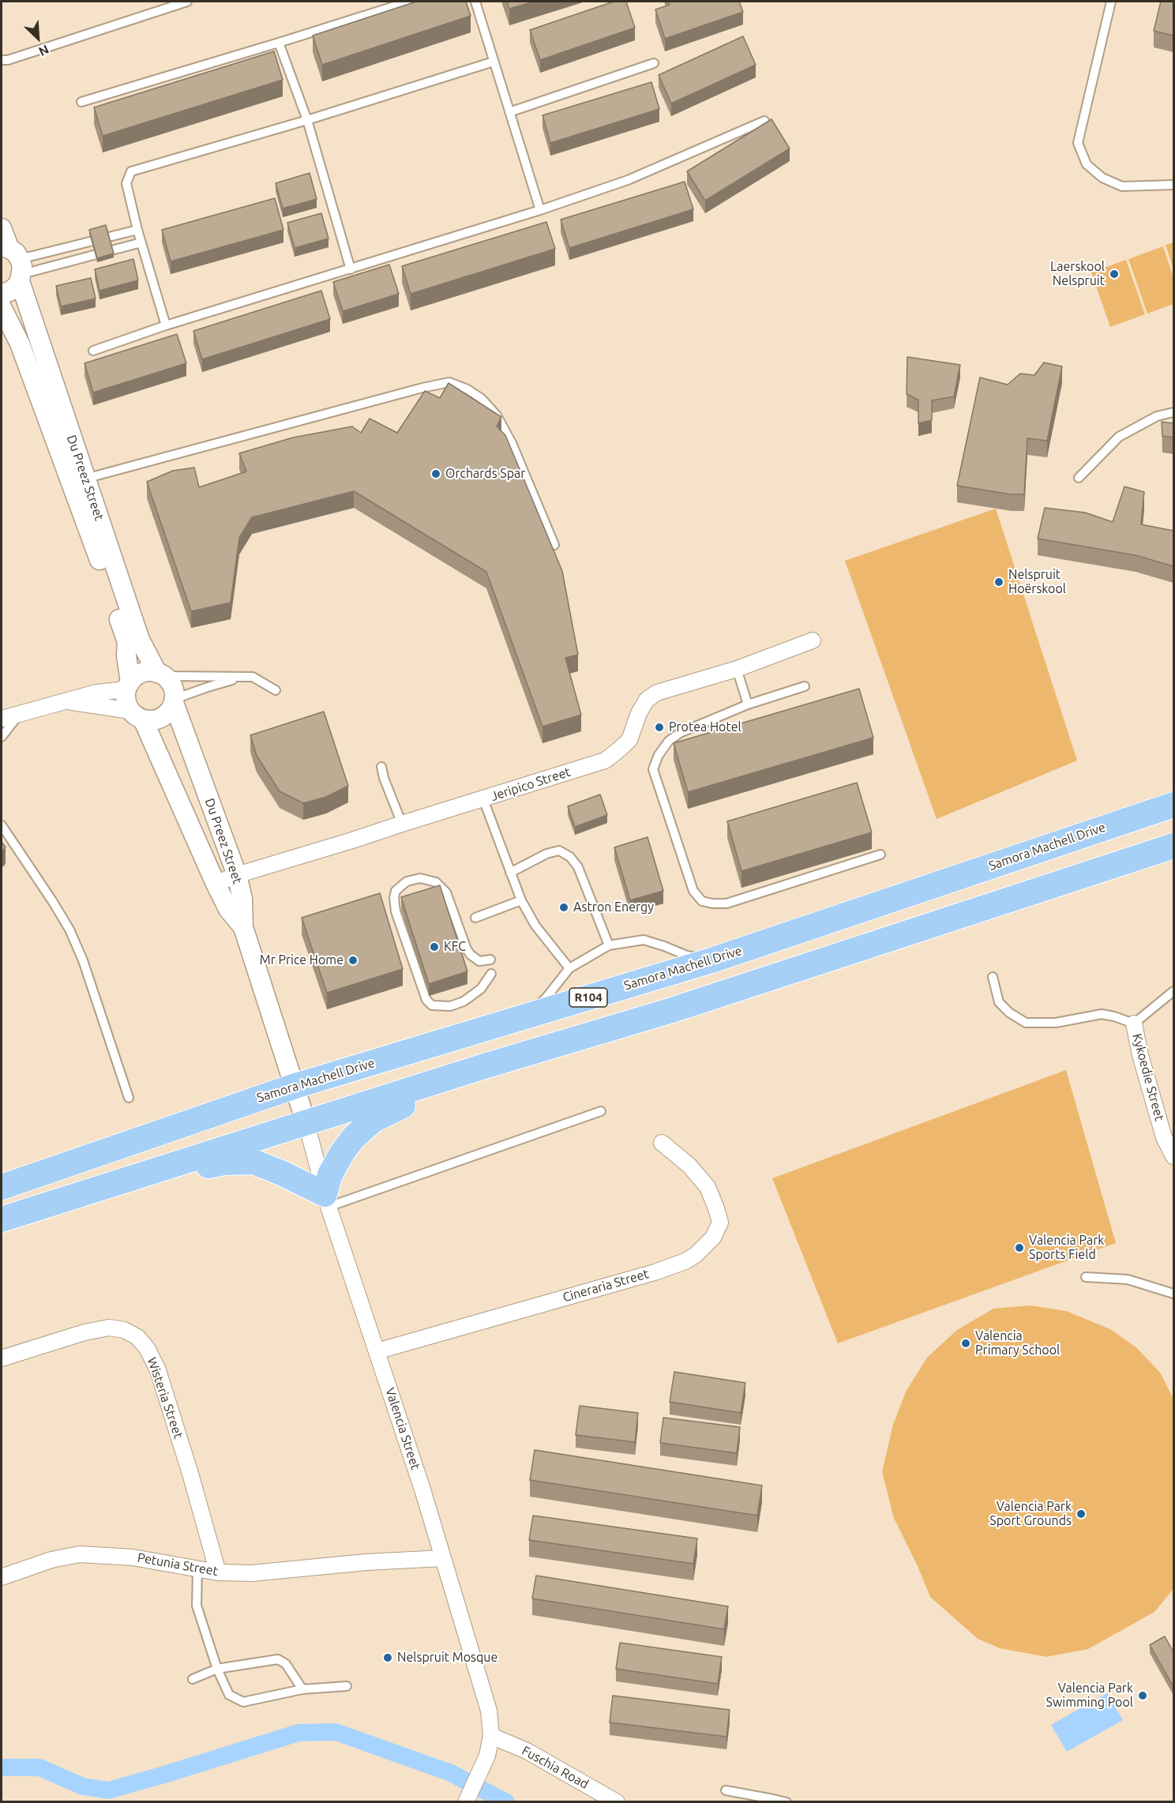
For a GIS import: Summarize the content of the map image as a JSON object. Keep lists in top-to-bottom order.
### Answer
{
  "streets": {
    "main road": ["Samora Machell Drive", "R104"],
    "street": [
      "Du Preez Street",
      "Jeripico Street",
      "Kykoedie Street",
      "Cineraria Street",
      "Wisteria Street",
      "Valencia Street",
      "Petunia Street",
      "Fuschia Road"
    ]
  },
  "crossings": [
    ["Du Preez Street", "Jeripico Street"],
    ["Du Preez Street", "Samora Machell Drive"],
    ["Du Preez Street", "Valencia Street"],
    ["Cineraria Street", "Valencia Street"],
    ["Wisteria Street", "Petunia Street"],
    ["Valencia Street", "Petunia Street"],
    ["Valencia Street", "Fuschia Road"]
  ],
  "places": [
    "Laerskool Nelspruit",
    "Orchards Spar",
    "Nelspruit Hoërskool",
    "Protea Hotel",
    "Astron Energy",
    "KFC",
    "Mr Price Home",
    "Valencia Park Sports Field",
    "Valencia Primary School",
    "Valencia Park Sport Grounds",
    "Nelspruit Mosque",
    "Valencia Park Swimming Pool"
  ],
  "north": "bottom right"
}
